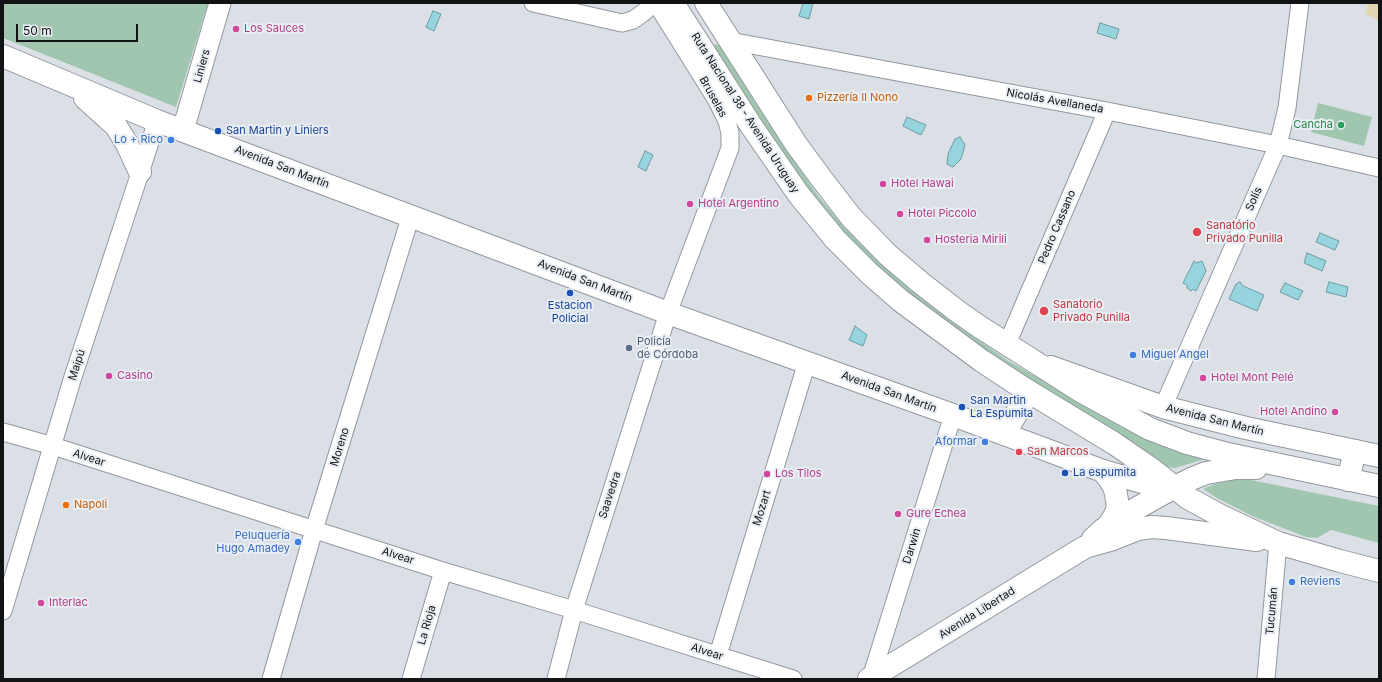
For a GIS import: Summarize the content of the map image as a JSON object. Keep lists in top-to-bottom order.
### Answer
{
  "streets": {
    "main road": ["Ruta Nacional 38 - Avenida Uruguay", "Avenida San Martín", "Avenida Libertad"],
    "street": [
      "Liniers",
      "Bruselas",
      "Nicolás Avellaneda",
      "Solís",
      "Pedro Cassano",
      "Maipú",
      "Moreno",
      "Alvear",
      "Saavedra",
      "Mozart",
      "Darwin",
      "Tucumán",
      "La Rioja"
    ]
  },
  "crossings": [
    ["Liniers", "Avenida San Martín"],
    ["Bruselas", "Avenida San Martín"],
    ["Bruselas", "Saavedra"],
    ["Nicolás Avellaneda", "Solís"],
    ["Nicolás Avellaneda", "Pedro Cassano"],
    ["Ruta Nacional 38 - Avenida Uruguay", "Avenida San Martín"],
    ["Ruta Nacional 38 - Avenida Uruguay", "Tucumán"],
    ["Ruta Nacional 38 - Avenida Uruguay", "Avenida Libertad"],
    ["Avenida San Martín", "Solís"],
    ["Avenida San Martín", "Maipú"],
    ["Avenida San Martín", "Moreno"],
    ["Avenida San Martín", "Saavedra"],
    ["Avenida San Martín", "Mozart"],
    ["Avenida San Martín", "Darwin"],
    ["Avenida San Martín", "Avenida Libertad"],
    ["Maipú", "Alvear"],
    ["Moreno", "Alvear"],
    ["Alvear", "Saavedra"],
    ["Alvear", "Mozart"],
    ["Alvear", "La Rioja"],
    ["Darwin", "Avenida Libertad"],
    ["Tucumán", "Avenida Libertad"]
  ],
  "places": [
    "Los Sauces",
    "Pizzería Il Nono",
    "Cancha",
    "San Martin y Liniers",
    "Lo + Rico",
    "Hotel Hawai",
    "Hotel Argentino",
    "Hotel Piccolo",
    "Sanatório Privado Punilla",
    "Hosteria Mirili",
    "Estacion Policial",
    "Sanatorio Privado Punilla",
    "Policía de Córdoba",
    "Miguel Angel",
    "Casino",
    "Hotel Mont Pelé",
    "San Martin La Espumita",
    "Hotel Andino",
    "Aformar",
    "San Marcos",
    "La espumita",
    "Los Tilos",
    "Napoli",
    "Gure Echea",
    "Peluquería Hugo Amadey",
    "Reviens",
    "Interlac"
  ],
  "scale_bar": "50 m"
}
